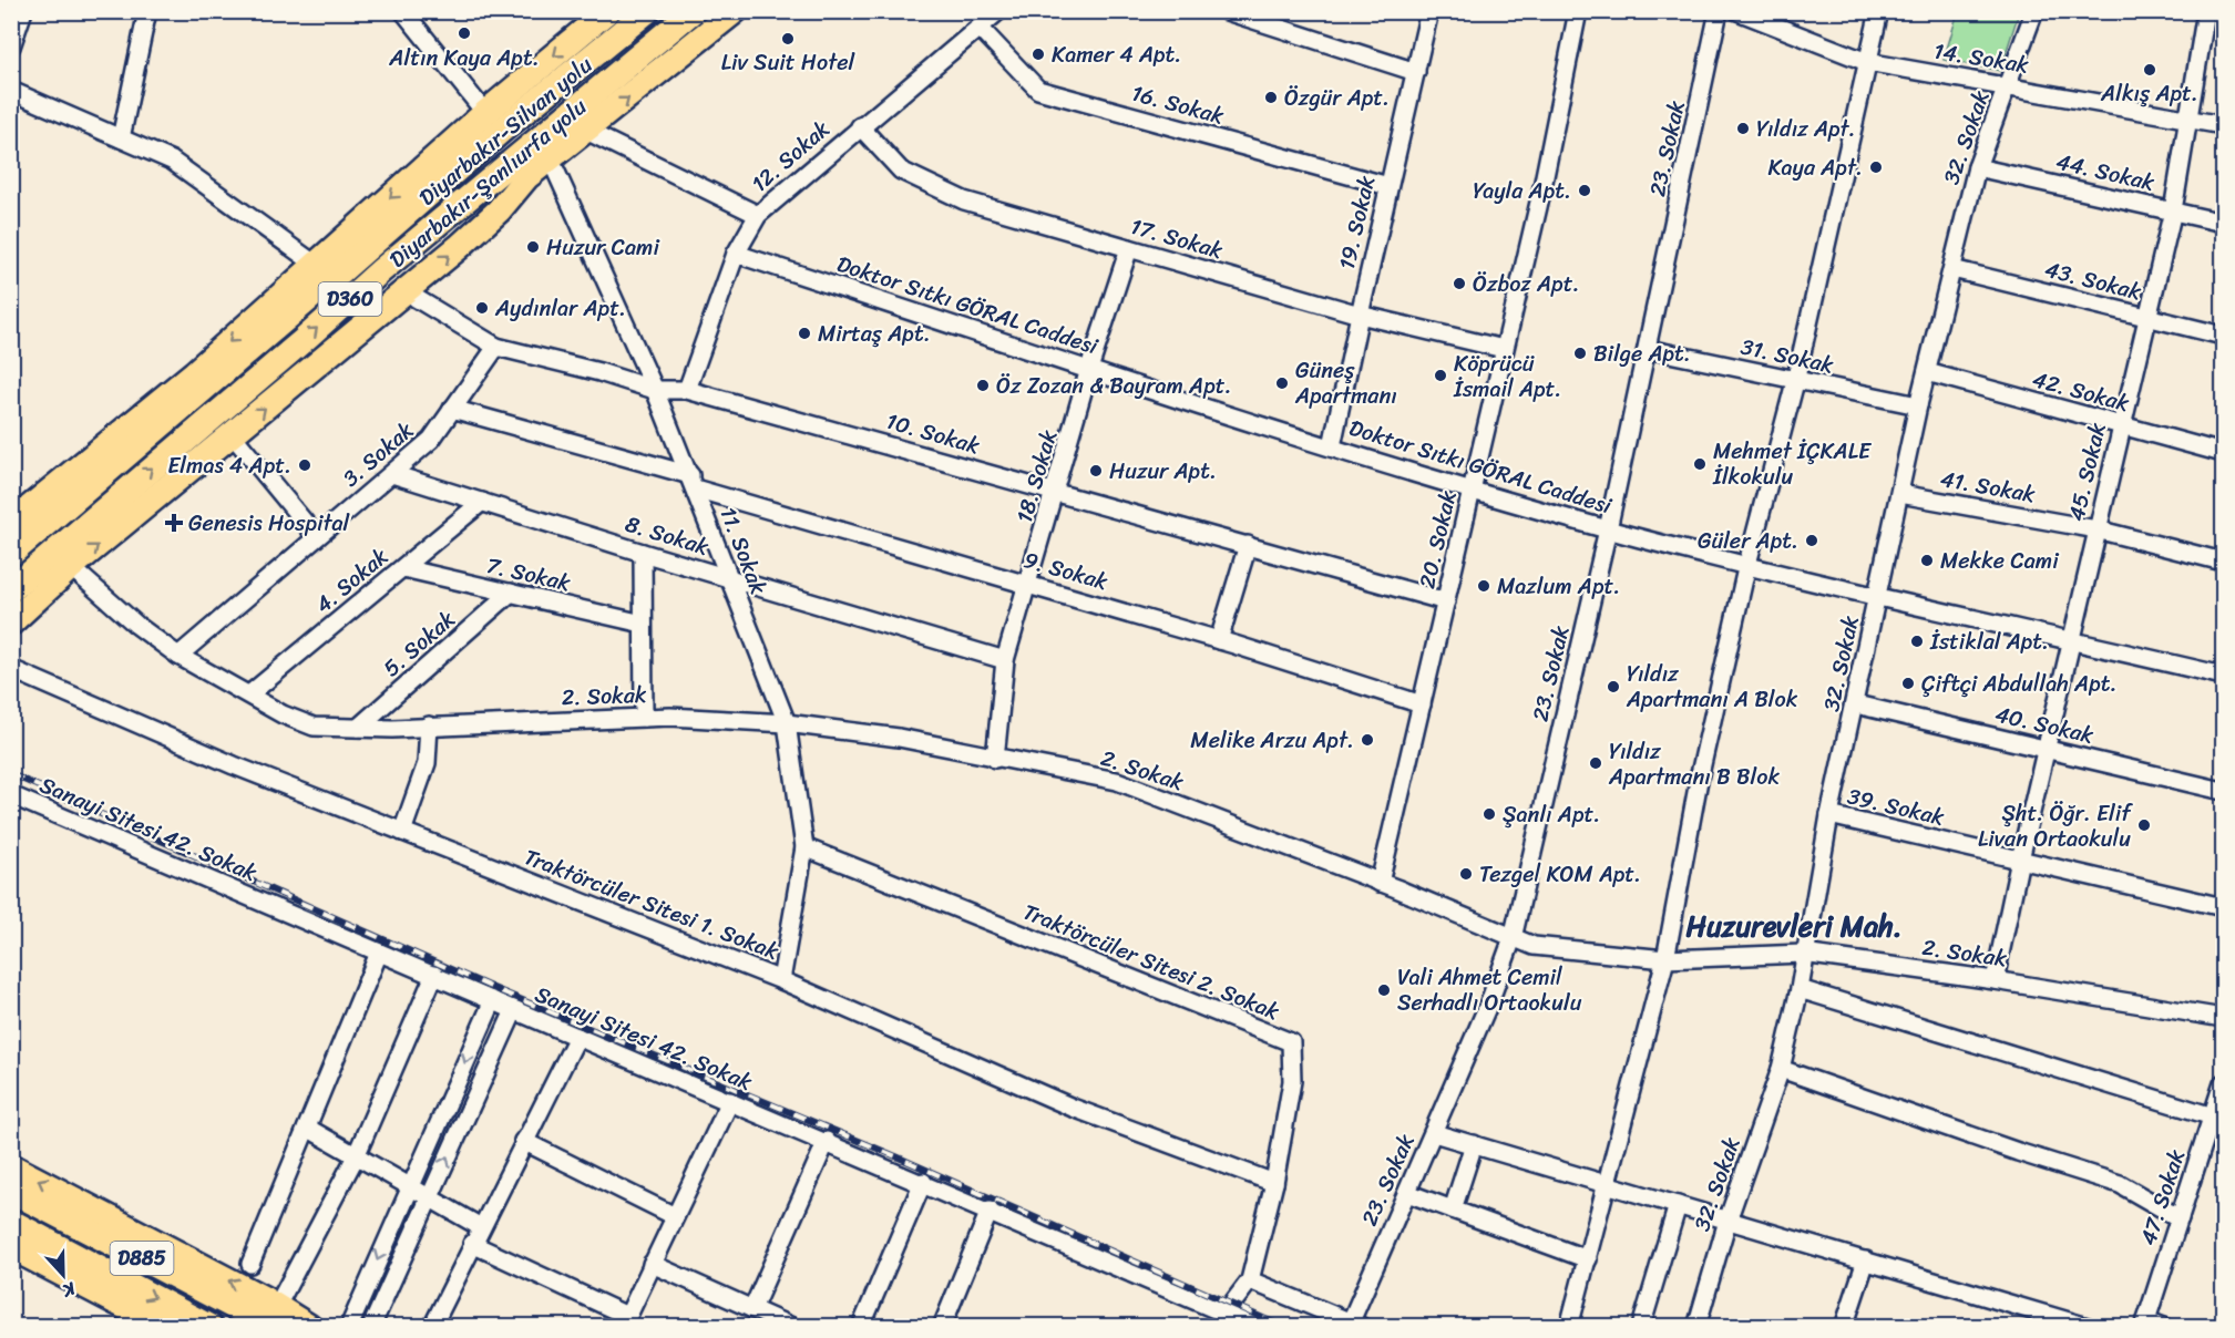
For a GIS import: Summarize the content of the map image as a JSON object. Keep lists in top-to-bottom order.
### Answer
{
  "streets": {
    "highway": [
      "Diyarbakır-Silvan yolu",
      "Diyarbakır-Şanlıurfa yolu",
      "D360",
      "D885"
    ],
    "street": [
      "14. Sokak",
      "16. Sokak",
      "32. Sokak",
      "23. Sokak",
      "12. Sokak",
      "44. Sokak",
      "19. Sokak",
      "17. Sokak",
      "43. Sokak",
      "Doktor Sıtkı GÖRAL Caddesi",
      "31. Sokak",
      "42. Sokak",
      "10. Sokak",
      "3. Sokak",
      "45. Sokak",
      "18. Sokak",
      "41. Sokak",
      "8. Sokak",
      "20. Sokak",
      "11. Sokak",
      "9. Sokak",
      "7. Sokak",
      "4. Sokak",
      "5. Sokak",
      "2. Sokak",
      "40. Sokak",
      "39. Sokak",
      "Sanayi Sitesi 42. Sokak",
      "Traktörcüler Sitesi 1. Sokak",
      "Traktörcüler Sitesi 2. Sokak",
      "47. Sokak"
    ]
  },
  "crossings": [
    ["14. Sokak", "32. Sokak"],
    ["14. Sokak", "45. Sokak"],
    ["16. Sokak", "12. Sokak"],
    ["16. Sokak", "19. Sokak"],
    ["Diyarbakır-Silvan yolu", "D360"],
    ["32. Sokak", "44. Sokak"],
    ["32. Sokak", "43. Sokak"],
    ["32. Sokak", "Doktor Sıtkı GÖRAL Caddesi"],
    ["32. Sokak", "31. Sokak"],
    ["32. Sokak", "42. Sokak"],
    ["32. Sokak", "41. Sokak"],
    ["32. Sokak", "2. Sokak"],
    ["32. Sokak", "40. Sokak"],
    ["32. Sokak", "39. Sokak"],
    ["23. Sokak", "Doktor Sıtkı GÖRAL Caddesi"],
    ["23. Sokak", "31. Sokak"],
    ["23. Sokak", "2. Sokak"],
    ["12. Sokak", "17. Sokak"],
    ["12. Sokak", "Doktor Sıtkı GÖRAL Caddesi"],
    ["12. Sokak", "10. Sokak"],
    ["44. Sokak", "45. Sokak"],
    ["19. Sokak", "17. Sokak"],
    ["19. Sokak", "Doktor Sıtkı GÖRAL Caddesi"],
    ["17. Sokak", "18. Sokak"],
    ["17. Sokak", "20. Sokak"],
    ["43. Sokak", "45. Sokak"],
    ["Doktor Sıtkı GÖRAL Caddesi", "45. Sokak"],
    ["Doktor Sıtkı GÖRAL Caddesi", "18. Sokak"],
    ["Doktor Sıtkı GÖRAL Caddesi", "20. Sokak"],
    ["42. Sokak", "45. Sokak"],
    ["10. Sokak", "3. Sokak"],
    ["10. Sokak", "18. Sokak"],
    ["10. Sokak", "20. Sokak"],
    ["10. Sokak", "11. Sokak"],
    ["3. Sokak", "8. Sokak"],
    ["3. Sokak", "9. Sokak"],
    ["3. Sokak", "2. Sokak"],
    ["45. Sokak", "41. Sokak"],
    ["45. Sokak", "2. Sokak"],
    ["45. Sokak", "40. Sokak"],
    ["45. Sokak", "39. Sokak"],
    ["18. Sokak", "8. Sokak"],
    ["18. Sokak", "9. Sokak"],
    ["18. Sokak", "2. Sokak"],
    ["8. Sokak", "11. Sokak"],
    ["8. Sokak", "4. Sokak"],
    ["20. Sokak", "9. Sokak"],
    ["20. Sokak", "2. Sokak"],
    ["11. Sokak", "9. Sokak"],
    ["11. Sokak", "2. Sokak"],
    ["11. Sokak", "Traktörcüler Sitesi 1. Sokak"],
    ["11. Sokak", "Traktörcüler Sitesi 2. Sokak"],
    ["7. Sokak", "4. Sokak"],
    ["7. Sokak", "5. Sokak"],
    ["4. Sokak", "2. Sokak"],
    ["5. Sokak", "2. Sokak"],
    ["Sanayi Sitesi 42. Sokak", "Traktörcüler Sitesi 2. Sokak"],
    ["Traktörcüler Sitesi 1. Sokak", "Traktörcüler Sitesi 2. Sokak"]
  ],
  "districts": ["Huzurevleri Mah."],
  "places": {
    "other": [
      "Altın Kaya Apt.",
      "Liv Suit Hotel",
      "Kamer 4 Apt.",
      "Alkış Apt.",
      "Özgür Apt.",
      "Yıldız Apt.",
      "Kaya Apt.",
      "Yayla Apt.",
      "Huzur Cami",
      "Özboz Apt.",
      "Aydınlar Apt.",
      "Mirtaş Apt.",
      "Bilge Apt.",
      "Köprücü İsmail Apt.",
      "Güneş Apartmanı",
      "Öz Zozan & Bayram Apt.",
      "Mehmet İÇKALE İlkokulu",
      "Elmas 4 Apt.",
      "Huzur Apt.",
      "Güler Apt.",
      "Mekke Cami",
      "Mazlum Apt.",
      "İstiklal Apt.",
      "Çiftçi Abdullah Apt.",
      "Yıldız Apartmanı A Blok",
      "Melike Arzu Apt.",
      "Yıldız Apartmanı B Blok",
      "Şanlı Apt.",
      "Şht. Öğr. Elif Livan Ortaokulu",
      "Tezgel KOM Apt.",
      "Vali Ahmet Cemil Serhadlı Ortaokulu"
    ],
    "health": ["Genesis Hospital"]
  },
  "north": "bottom"
}
